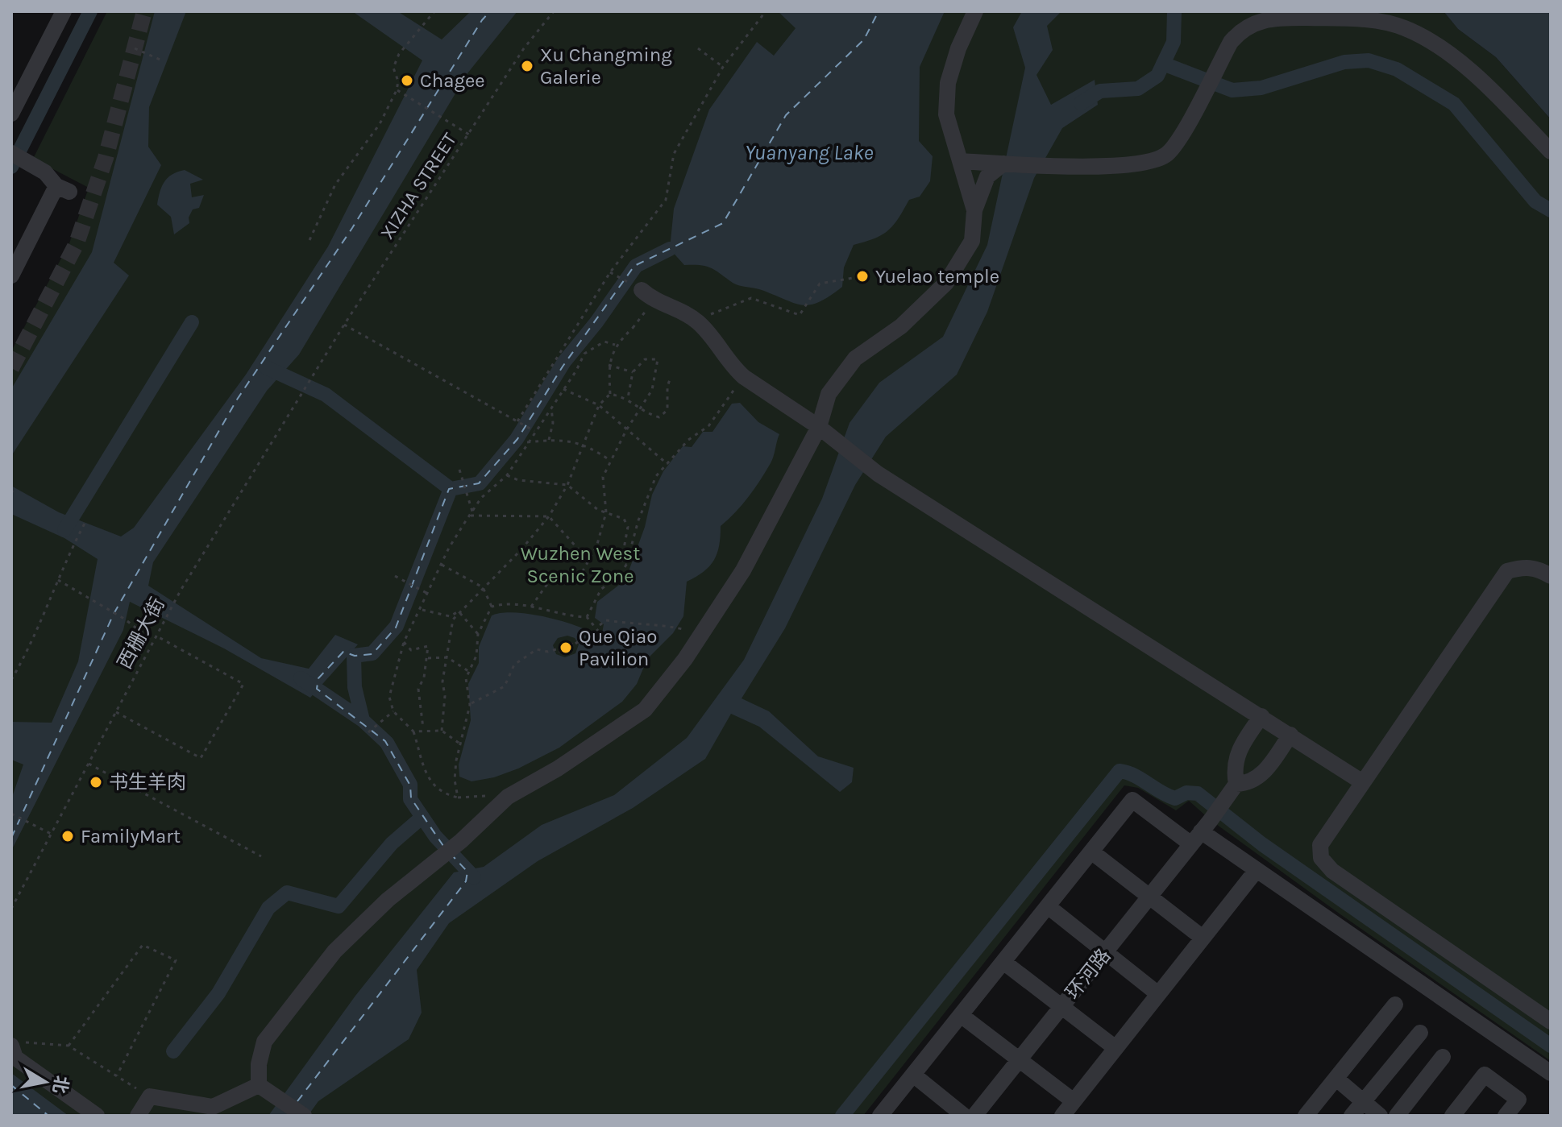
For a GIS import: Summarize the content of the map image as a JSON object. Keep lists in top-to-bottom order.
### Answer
{
  "streets": {
    "street": ["环河路"],
    "path": ["XIZHA STREET", "西栅大街"]
  },
  "crossings": [
    ["XIZHA STREET", "西栅大街"]
  ],
  "water": ["Yuanyang Lake"],
  "parks": ["Wuzhen West Scenic Zone"],
  "places": [
    "Xu Changming Galerie",
    "Chagee",
    "Yuelao temple",
    "Que Qiao Pavilion",
    "书生羊肉",
    "FamilyMart"
  ],
  "north": "right"
}
